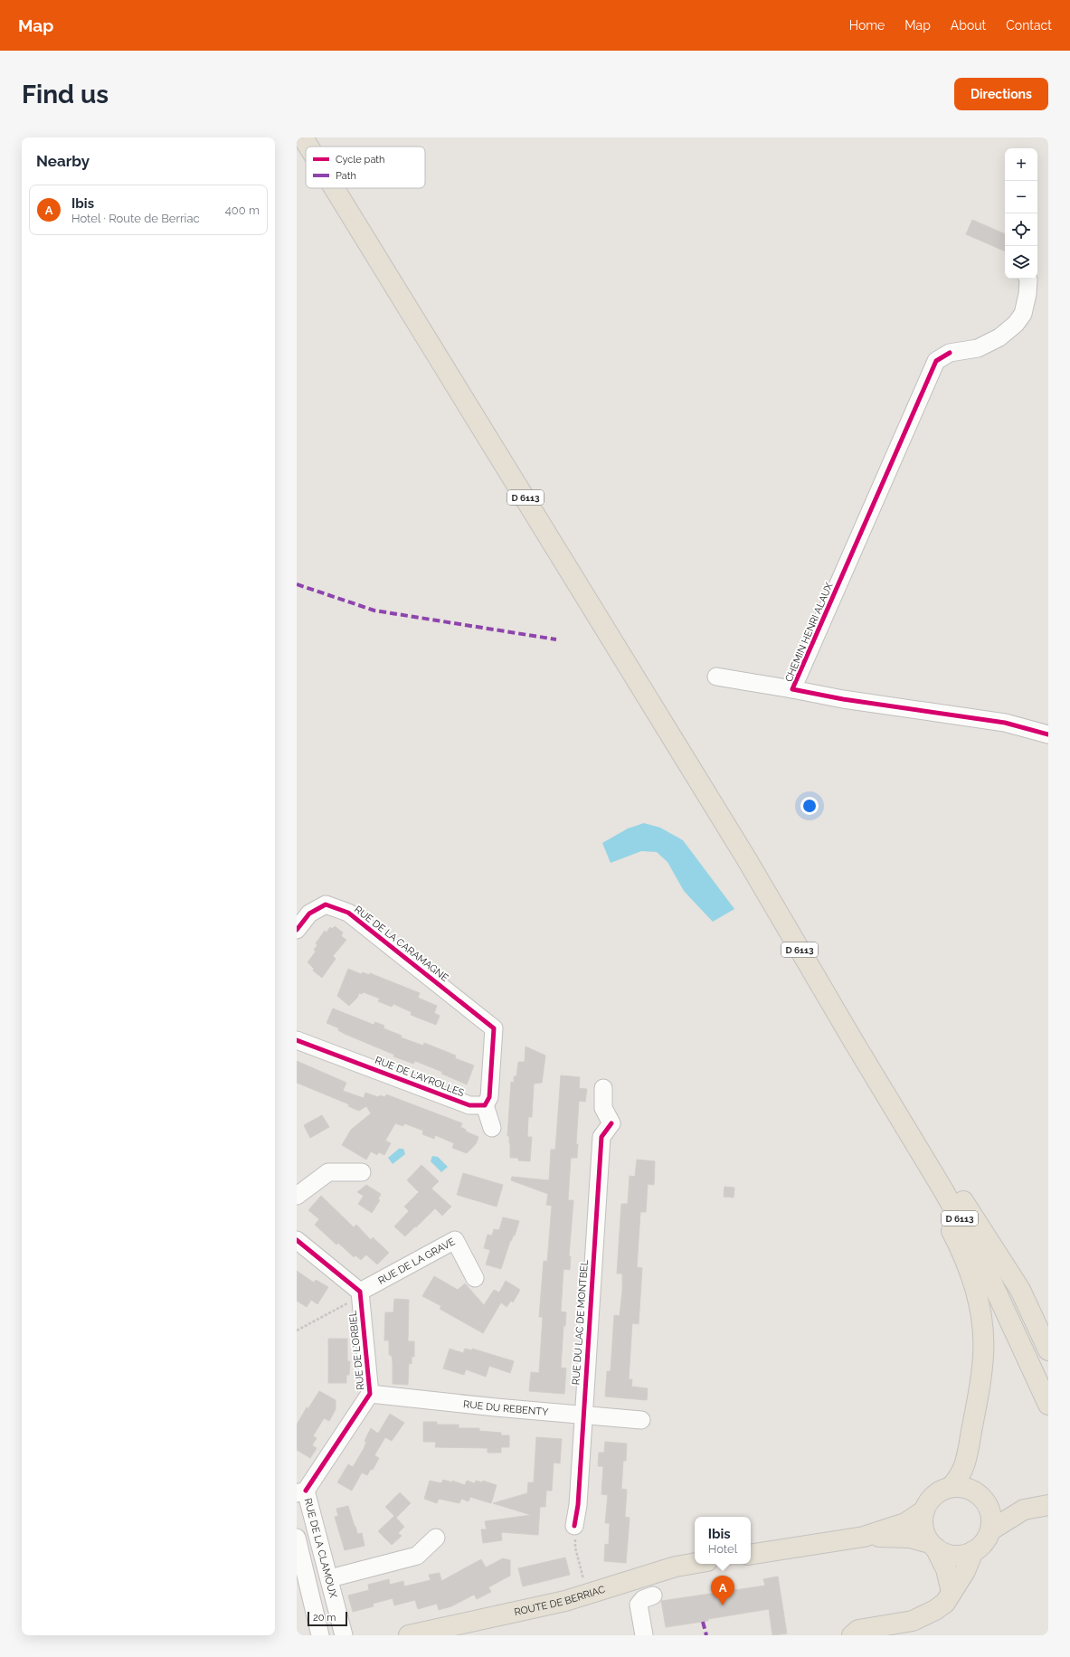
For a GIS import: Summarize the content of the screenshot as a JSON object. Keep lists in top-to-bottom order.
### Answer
{
  "streets": {
    "main road": ["D 6113", "ROUTE DE BERRIAC"],
    "street": [
      "CHEMIN HENRI ALAUX",
      "RUE DE LA CARAMAGNE",
      "RUE DE L'AYROLLES",
      "RUE DE LA GRAVE",
      "RUE DU LAC DE MONTBEL",
      "RUE DE L'ORBIEL",
      "RUE DU REBENTY",
      "RUE DE LA CLAMOUX"
    ]
  },
  "crossings": [
    ["RUE DE LA CARAMAGNE", "RUE DE L'AYROLLES"],
    ["RUE DE LA GRAVE", "RUE DE L'ORBIEL"],
    ["RUE DU LAC DE MONTBEL", "RUE DU REBENTY"],
    ["RUE DE L'ORBIEL", "RUE DU REBENTY"],
    ["RUE DE L'ORBIEL", "RUE DE LA CLAMOUX"]
  ],
  "legend": ["Cycle path", "Path"],
  "scale_bar": "20 m",
  "page": {
    "header": "Map",
    "nav": [
      "Home",
      "Map",
      "About",
      "Contact"
    ],
    "buttons": "Directions",
    "title": "Find us",
    "heading": "Nearby",
    "map_buttons": ["+", "−"],
    "list": [
      {
        "mark": "A",
        "name": "Ibis",
        "note": "Hotel · Route de Berriac",
        "value": "400 m"
      }
    ],
    "popup": ["Ibis", "Hotel"],
    "pins": "A",
    "scale": "20 m"
  }
}
